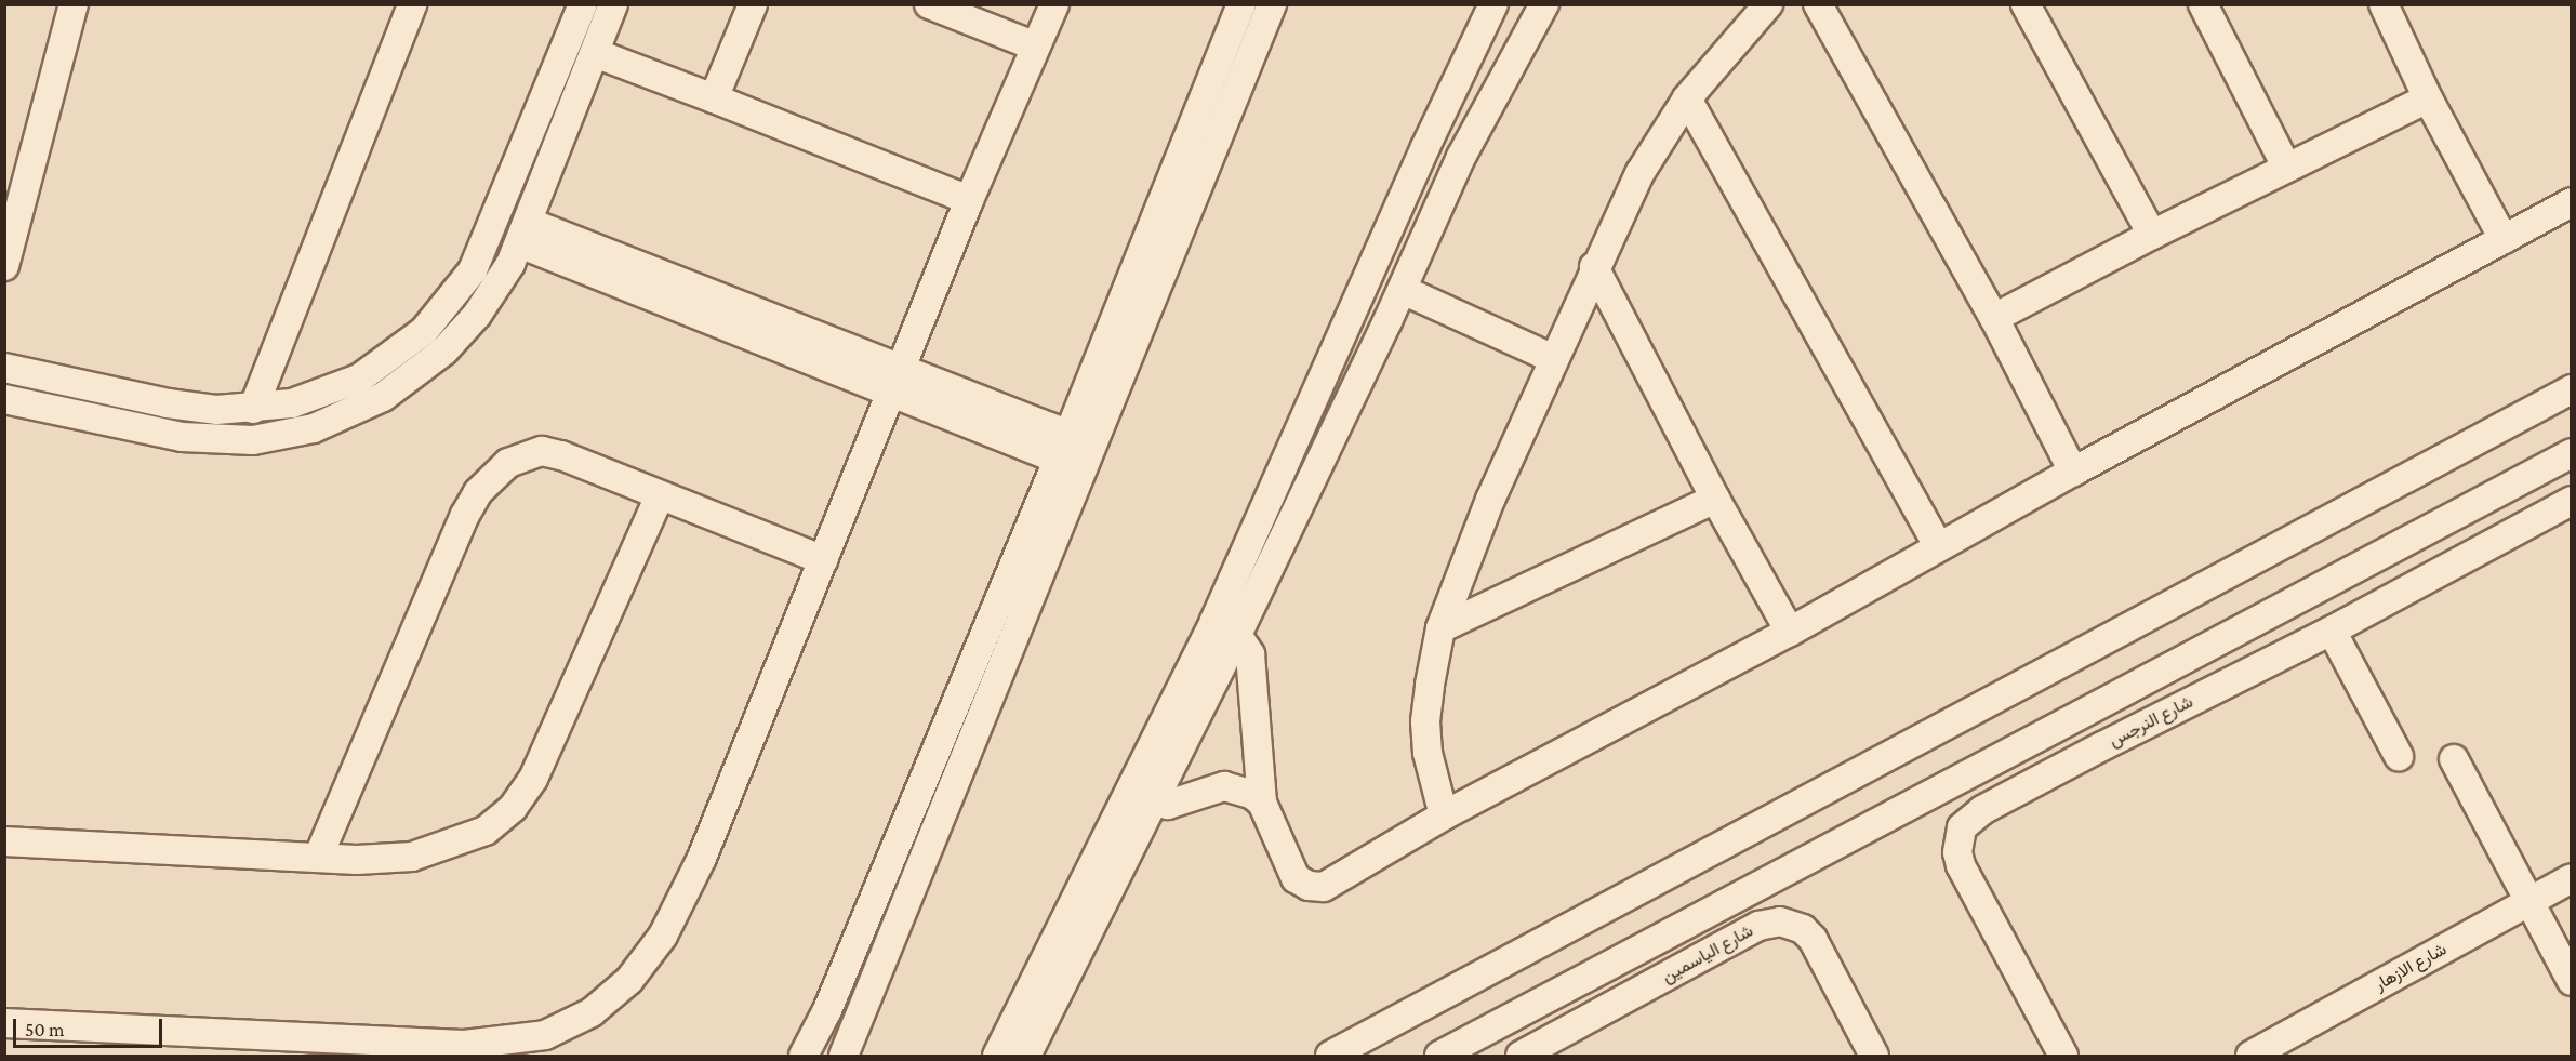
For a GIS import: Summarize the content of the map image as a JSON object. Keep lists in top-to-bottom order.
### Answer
{
  "streets": {
    "street": ["شارع النرجس", "شارع الياسمين", "شارع الازهار"]
  },
  "scale_bar": "50 m"
}
